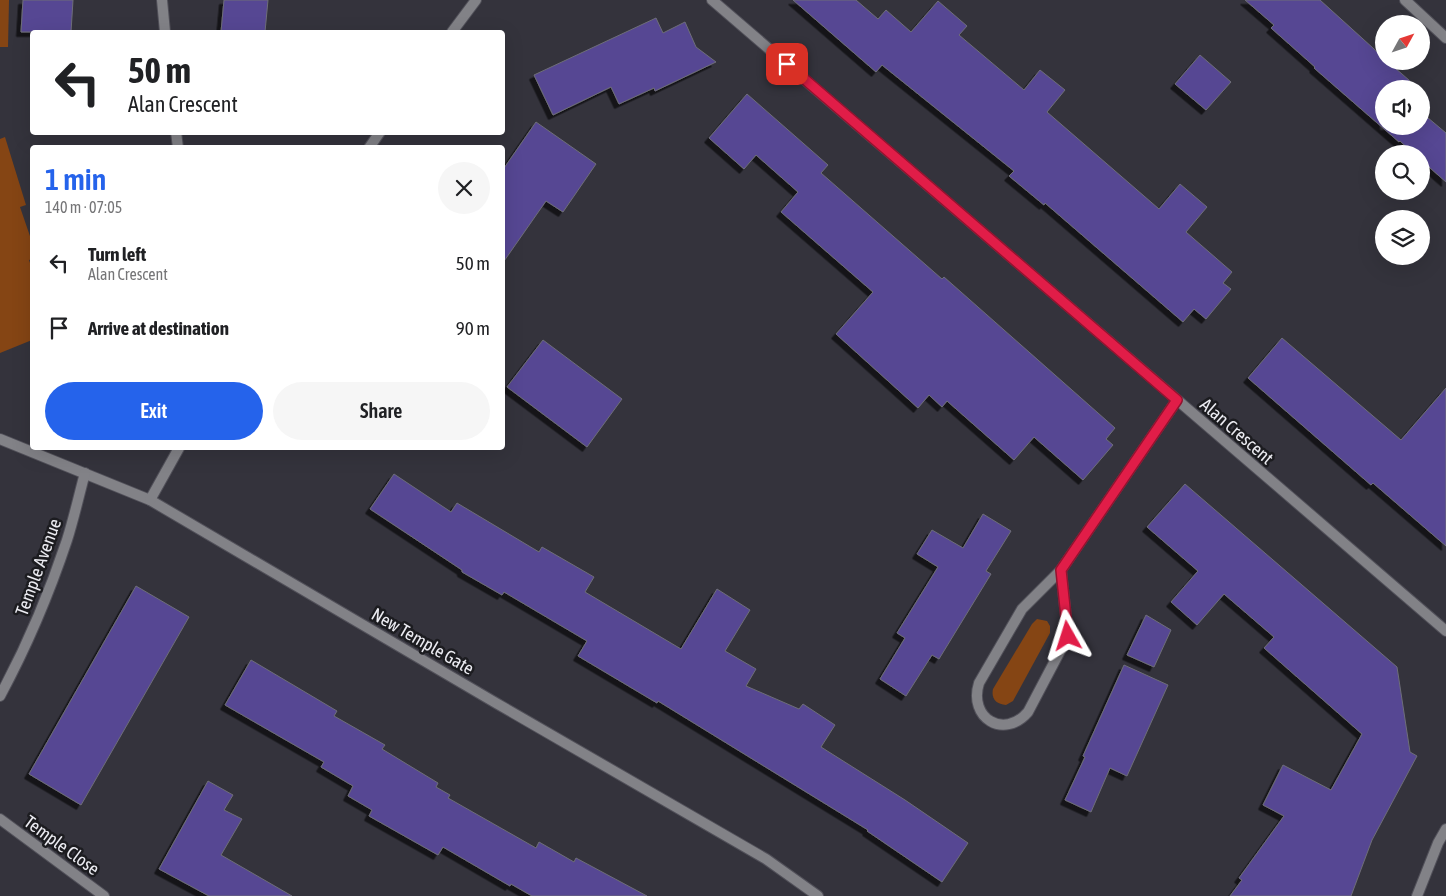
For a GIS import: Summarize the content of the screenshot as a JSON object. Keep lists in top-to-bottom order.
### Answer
{
  "streets": {
    "street": [
      "Alan Crescent",
      "Temple Avenue",
      "New Temple Gate",
      "Temple Close"
    ]
  },
  "crossings": [
    ["Temple Avenue", "New Temple Gate"]
  ],
  "north": "top right",
  "page": {
    "turn": ["50 m", "Alan Crescent"],
    "heading": ["1 min", "140 m · 07:05"],
    "list": [
      {
        "name": "Turn left",
        "note": "Alan Crescent",
        "value": "50 m"
      },
      {
        "name": "Arrive at destination",
        "value": "90 m"
      }
    ],
    "buttons": ["Exit", "Share"]
  }
}
